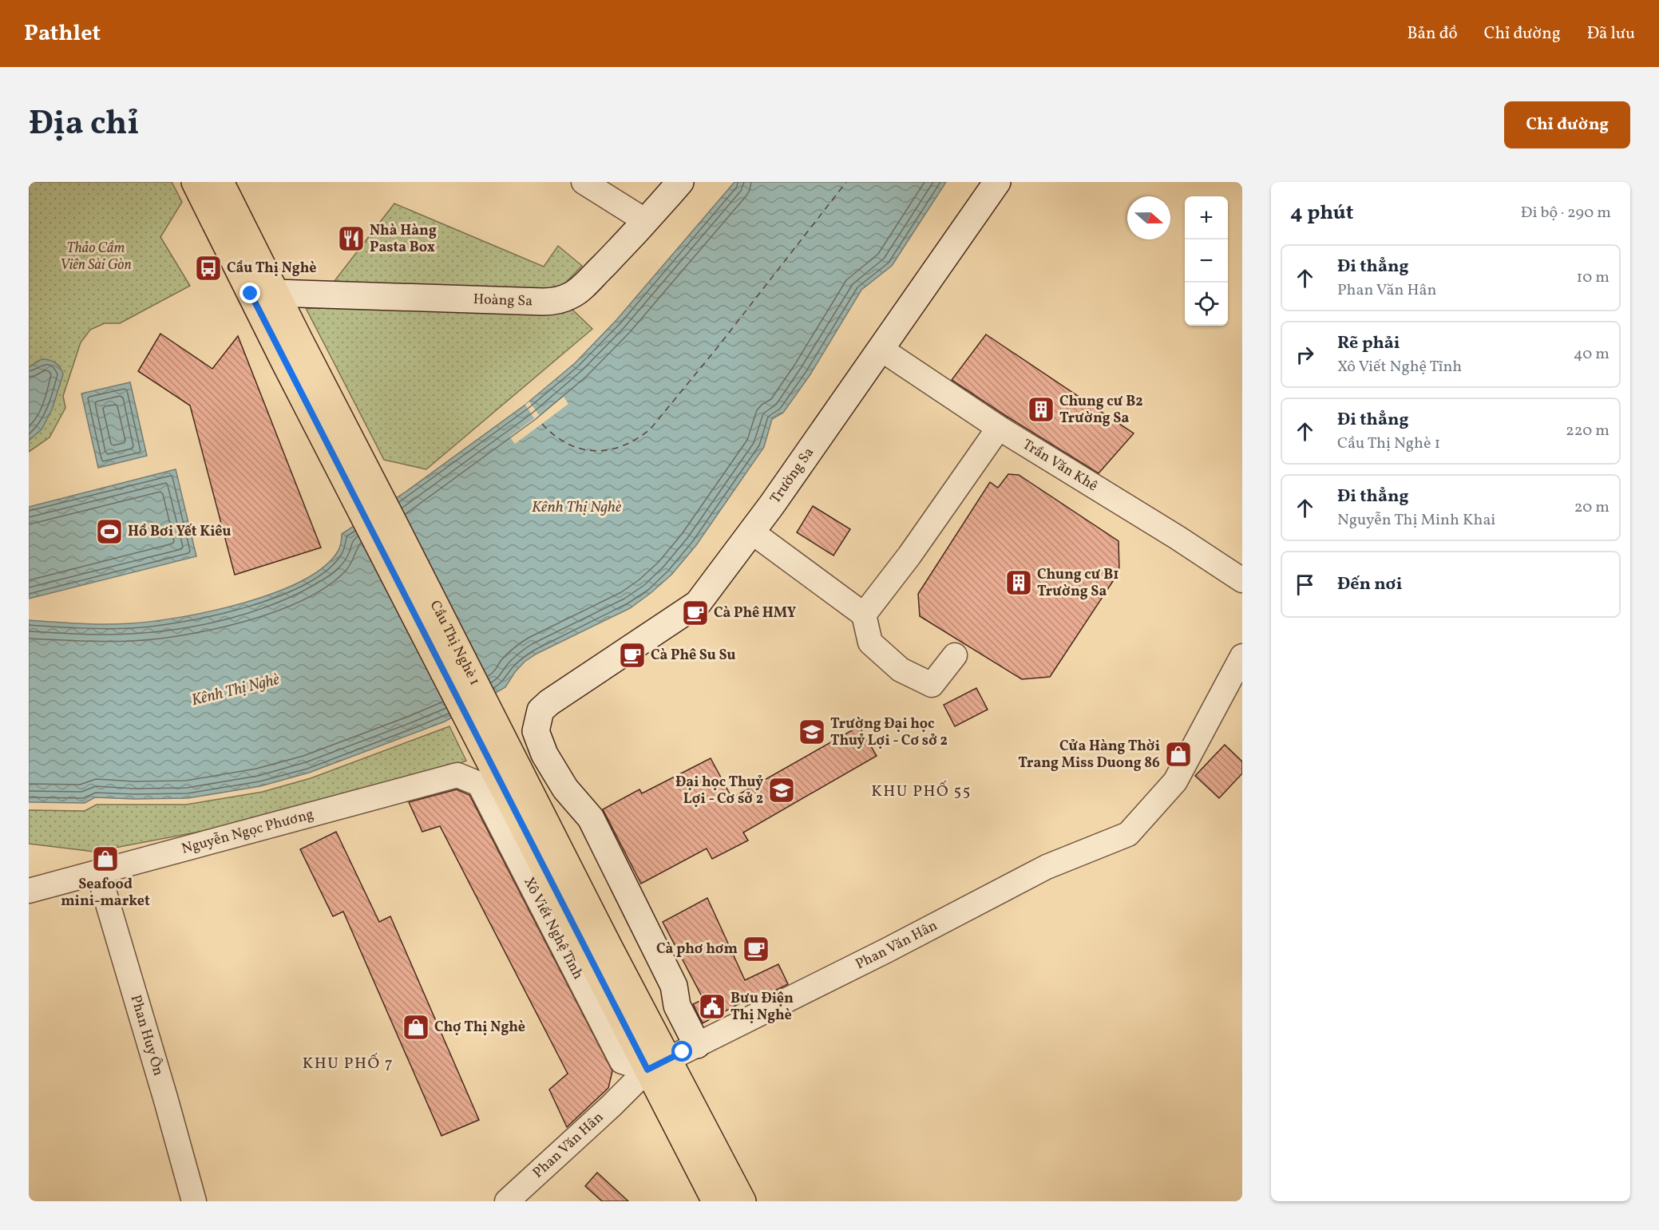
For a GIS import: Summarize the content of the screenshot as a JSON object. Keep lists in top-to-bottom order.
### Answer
{
  "streets": {
    "main road": ["Cầu Thị Nghè 1", "Xô Viết Nghệ Tĩnh"],
    "street": [
      "Hoàng Sa",
      "Trần Văn Khê",
      "Trường Sa",
      "Nguyễn Ngọc Phương",
      "Phan Văn Hân",
      "Phan Huy Ôn"
    ]
  },
  "crossings": [
    ["Hoàng Sa", "Cầu Thị Nghè 1"],
    ["Trần Văn Khê", "Trường Sa"],
    ["Trường Sa", "Phan Văn Hân"],
    ["Cầu Thị Nghè 1", "Xô Viết Nghệ Tĩnh"],
    ["Nguyễn Ngọc Phương", "Xô Viết Nghệ Tĩnh"],
    ["Nguyễn Ngọc Phương", "Phan Huy Ôn"],
    ["Xô Viết Nghệ Tĩnh", "Phan Văn Hân"]
  ],
  "districts": ["KHU PHỐ 55", "KHU PHỐ 7"],
  "water": ["Kênh Thị Nghè"],
  "parks": ["Thảo Cầm Viên Sài Gòn"],
  "places": {
    "restaurant": ["Nhà Hàng Pasta Box"],
    "bus stop": ["Cầu Thị Nghè"],
    "building": ["Chung cư B2 Trường Sa", "Chung cư B1 Trường Sa"],
    "sports": ["Hồ Bơi Yết Kiêu"],
    "cafe": ["Cà Phê HMY", "Cà Phê Su Su", "Cà phơ hơm"],
    "school or university": ["Trường Đại học Thuỷ Lợi - Cơ sở 2", "Đại học Thuỷ Lợi - Cơ sở 2"],
    "shop": ["Cửa Hàng Thời Trang Miss Duong 86", "Seafood mini-market", "Chợ Thị Nghè"],
    "public building": ["Bưu Điện Thị Nghè"]
  },
  "north": "right",
  "page": {
    "header": "Pathlet",
    "nav": ["Bản đồ", "Chỉ đường", "Đã lưu"],
    "title": "Địa chỉ",
    "buttons": "Chỉ đường",
    "heading": ["4 phút", "Đi bộ · 290 m"],
    "map_buttons": ["+", "−"],
    "list": [
      ["Đi thẳng", "Phan Văn Hân", "10 m"],
      ["Rẽ phải", "Xô Viết Nghệ Tĩnh", "40 m"],
      ["Đi thẳng", "Cầu Thị Nghè 1", "220 m"],
      ["Đi thẳng", "Nguyễn Thị Minh Khai", "20 m"],
      "Đến nơi"
    ]
  }
}
